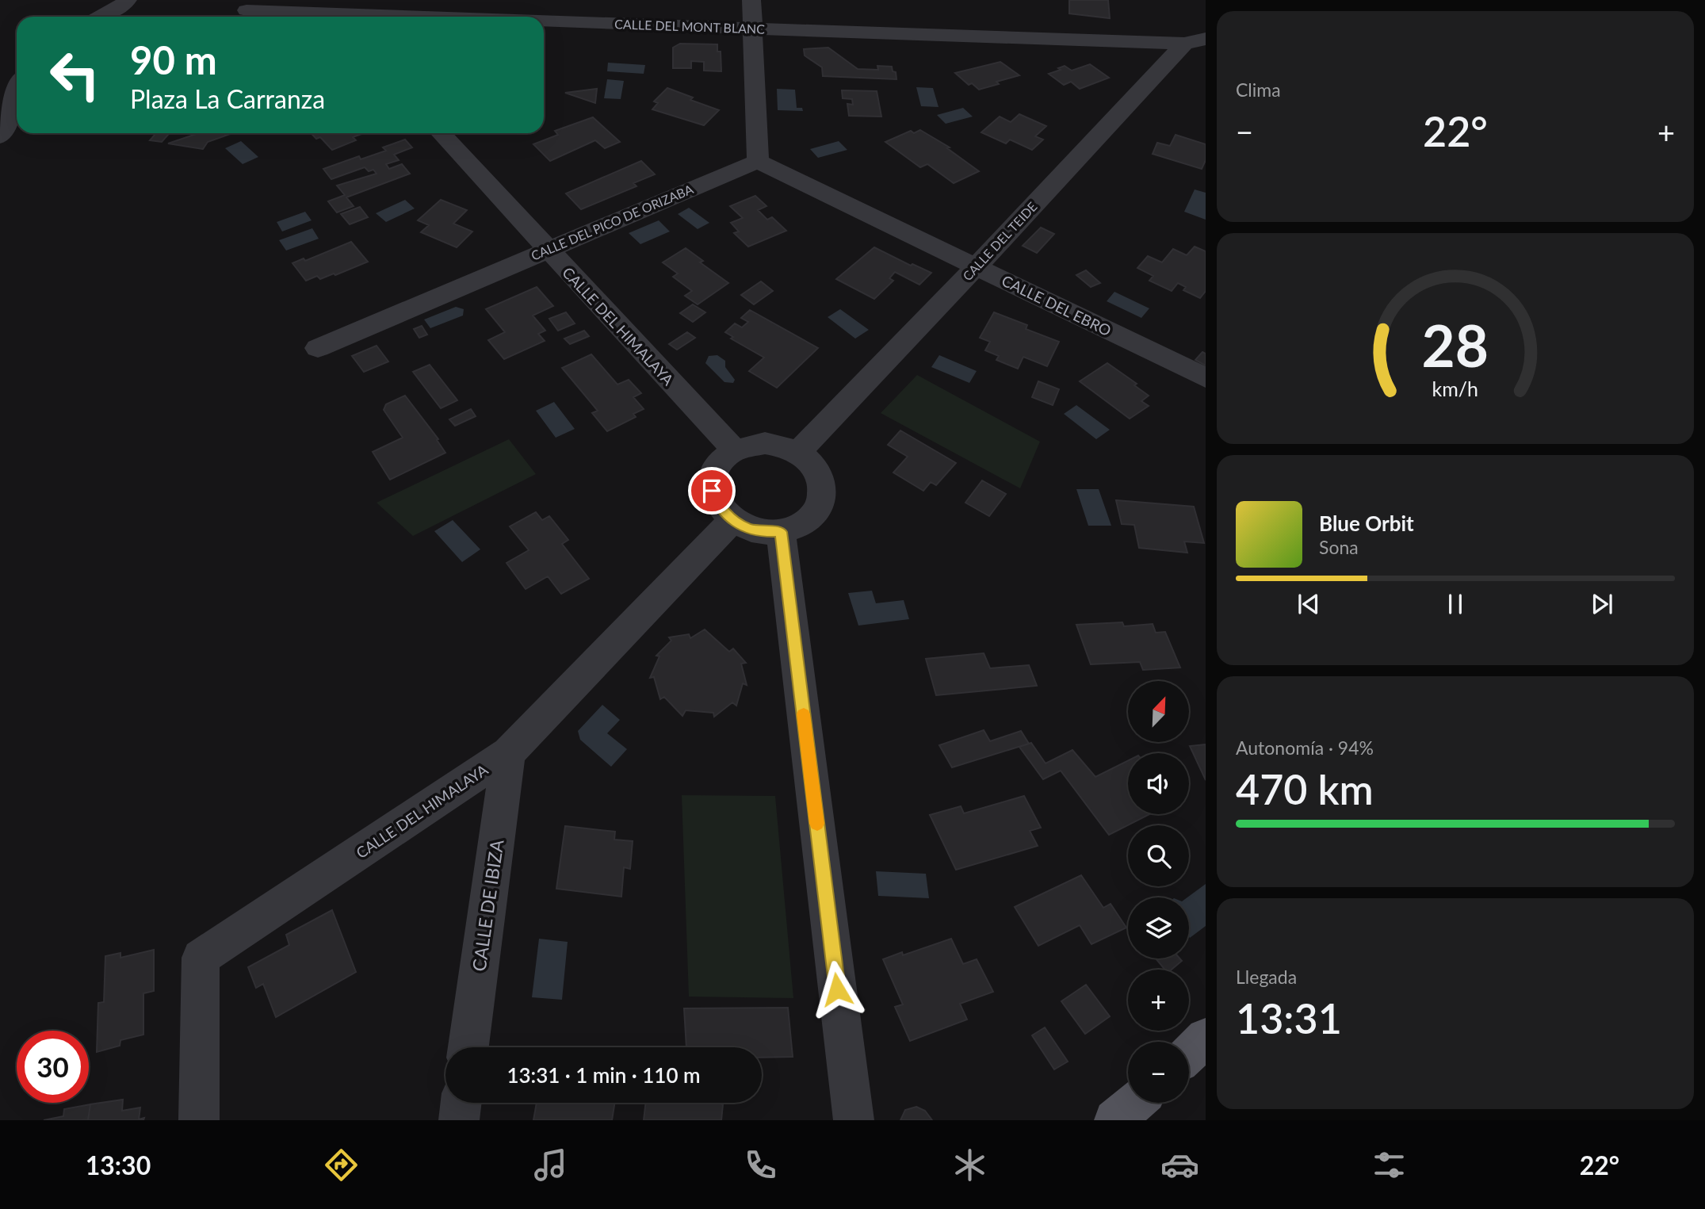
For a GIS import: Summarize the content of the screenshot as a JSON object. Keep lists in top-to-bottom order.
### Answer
{
  "streets": {
    "street": [
      "CALLE DEL MONT BLANC",
      "CALLE DEL PICO DE ORIZABA",
      "CALLE DEL TEIDE",
      "CALLE DEL EBRO",
      "CALLE DEL HIMALAYA",
      "CALLE DE IBIZA"
    ]
  },
  "crossings": [
    ["CALLE DEL MONT BLANC", "CALLE DEL TEIDE"],
    ["CALLE DEL PICO DE ORIZABA", "CALLE DEL EBRO"],
    ["CALLE DEL PICO DE ORIZABA", "CALLE DEL HIMALAYA"],
    ["CALLE DEL TEIDE", "CALLE DEL EBRO"],
    ["CALLE DEL TEIDE", "CALLE DEL HIMALAYA"],
    ["CALLE DEL HIMALAYA", "CALLE DE IBIZA"]
  ],
  "north": "top right",
  "page": {
    "tile": [
      "Clima",
      ["Autonomía · 94%", "470 km"],
      ["Llegada", "13:31"]
    ],
    "turn": ["90 m", "Plaza La Carranza"],
    "heat": ["−", "22°", "+"],
    "song": ["Blue Orbit", "Sona"],
    "map_buttons": ["+", "−"],
    "limit": "30",
    "trip": "13:31 · 1 min · 110 m",
    "tabs": ["13:30", "22°"],
    "gauge": ["28", "km/h"]
  }
}
